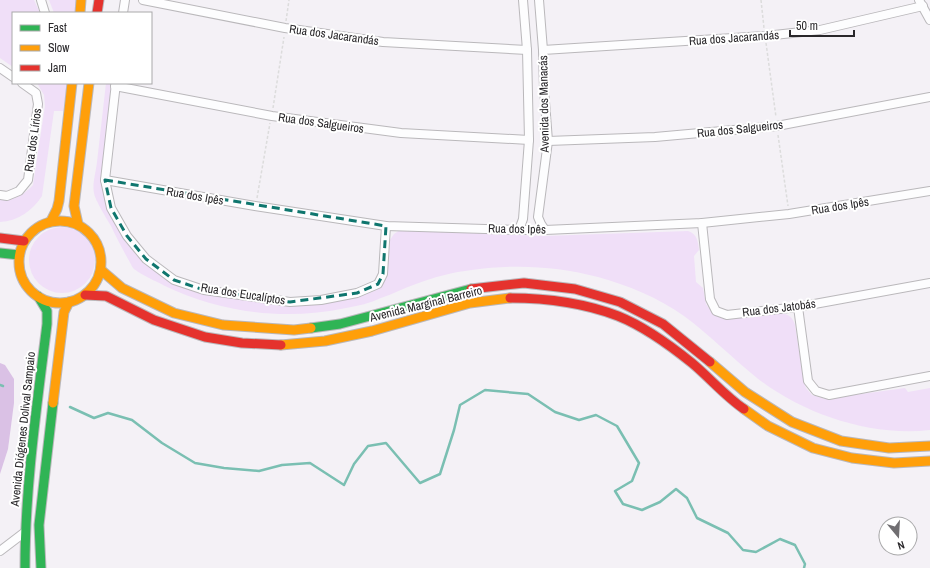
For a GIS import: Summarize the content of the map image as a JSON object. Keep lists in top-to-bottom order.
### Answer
{
  "streets": {
    "street": [
      "Rua dos Jacarandás",
      "Avenida dos Manacás",
      "Rua dos Salgueiros",
      "Rua dos Lírios",
      "Rua dos Ipês",
      "Rua dos Eucalíptos",
      "Avenida Marginal Barreiro",
      "Rua dos Jatobás",
      "Avenida Diógenes Dolival Sampaio"
    ]
  },
  "crossings": [
    ["Rua dos Jacarandás", "Avenida dos Manacás"],
    ["Avenida dos Manacás", "Rua dos Salgueiros"],
    ["Avenida dos Manacás", "Rua dos Ipês"],
    ["Rua dos Salgueiros", "Rua dos Eucalíptos"],
    ["Rua dos Ipês", "Rua dos Eucalíptos"],
    ["Rua dos Ipês", "Rua dos Jatobás"],
    ["Avenida Marginal Barreiro", "Avenida Diógenes Dolival Sampaio"]
  ],
  "legend": ["Fast", "Slow", "Jam"],
  "scale_bar": "50 m",
  "north": "bottom"
}
